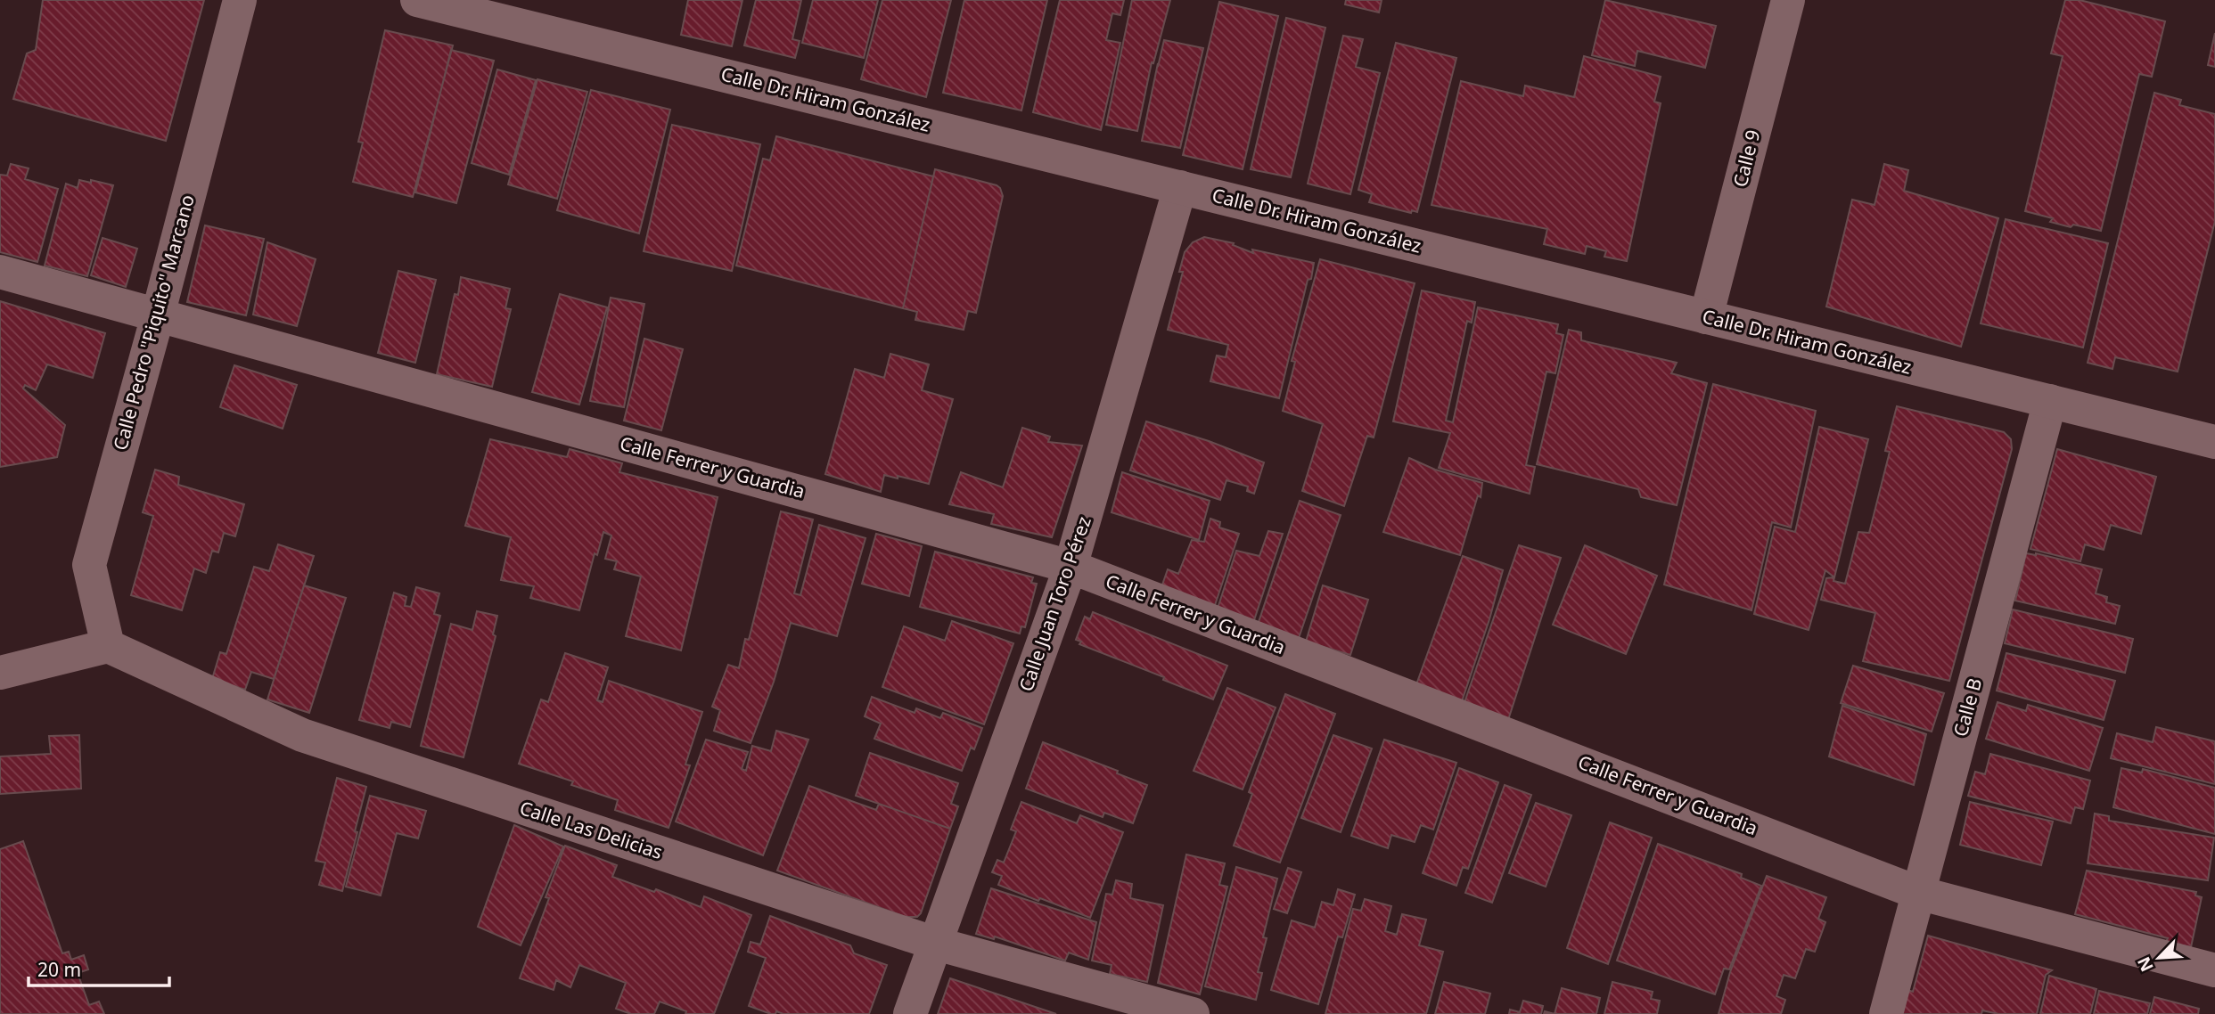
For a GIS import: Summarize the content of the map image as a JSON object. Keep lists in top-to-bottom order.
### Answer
{
  "streets": {
    "street": [
      "Calle Dr. Hiram González",
      "Calle 9",
      "Calle Pedro \"Piquito\" Marcano",
      "Calle Ferrer y Guardia",
      "Calle Juan Toro Pérez",
      "Calle B",
      "Calle Las Delicias"
    ]
  },
  "crossings": [
    ["Calle Dr. Hiram González", "Calle 9"],
    ["Calle Dr. Hiram González", "Calle Juan Toro Pérez"],
    ["Calle Dr. Hiram González", "Calle B"],
    ["Calle Pedro \"Piquito\" Marcano", "Calle Ferrer y Guardia"],
    ["Calle Pedro \"Piquito\" Marcano", "Calle Las Delicias"],
    ["Calle Ferrer y Guardia", "Calle Juan Toro Pérez"],
    ["Calle Ferrer y Guardia", "Calle B"],
    ["Calle Juan Toro Pérez", "Calle Las Delicias"]
  ],
  "scale_bar": "20 m",
  "north": "bottom left"
}
